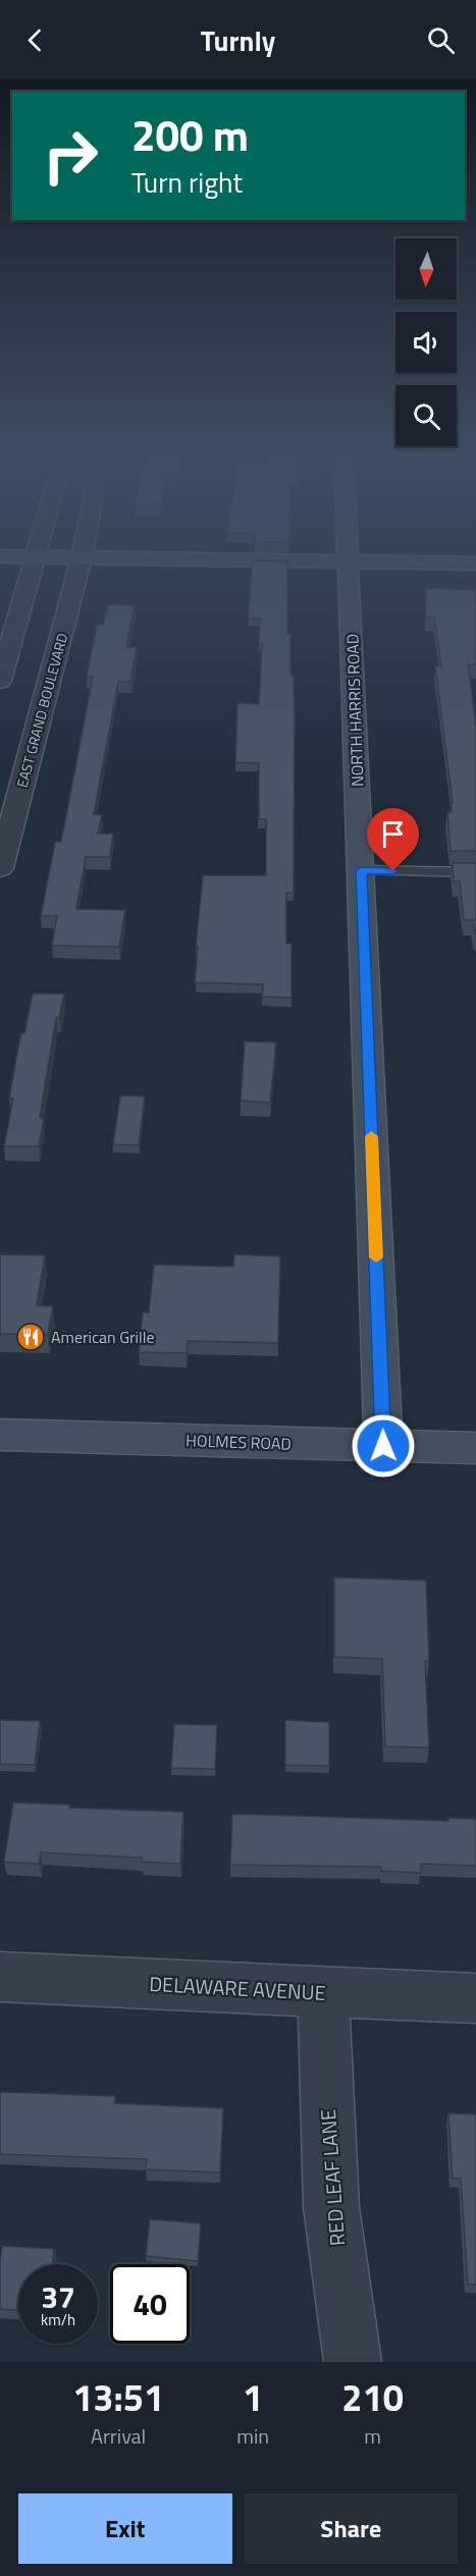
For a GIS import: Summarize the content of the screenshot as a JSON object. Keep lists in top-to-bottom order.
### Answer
{
  "streets": {
    "street": [
      "EAST GRAND BOULEVARD",
      "NORTH HARRIS ROAD",
      "HOLMES ROAD",
      "DELAWARE AVENUE",
      "RED LEAF LANE"
    ]
  },
  "crossings": [
    ["NORTH HARRIS ROAD", "HOLMES ROAD"],
    ["DELAWARE AVENUE", "RED LEAF LANE"]
  ],
  "places": {
    "restaurant": ["American Grille"]
  },
  "north": "bottom",
  "page": {
    "header": "Turnly",
    "turn": ["200 m", "Turn right"],
    "speed": "37 km/h",
    "limit": "40",
    "eta": [
      "13:51",
      "Arrival",
      "1",
      "min",
      "210",
      "m"
    ],
    "buttons": ["Exit", "Share"]
  }
}
